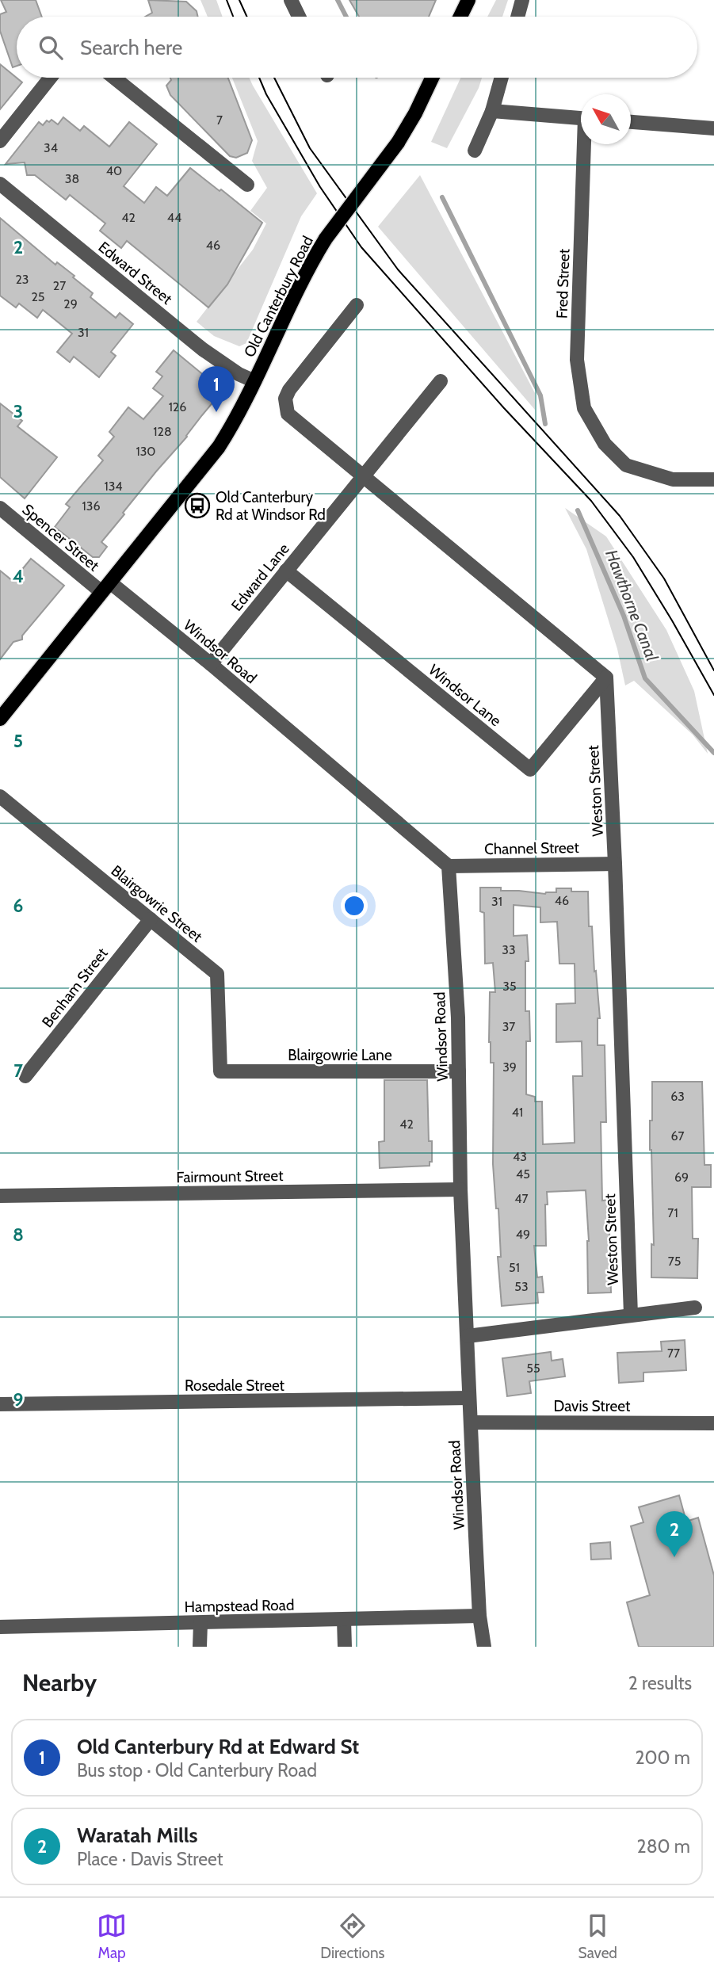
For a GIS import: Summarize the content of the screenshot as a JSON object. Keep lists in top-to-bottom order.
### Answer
{
  "streets": {
    "main road": ["Old Canterbury Road"],
    "street": [
      "Edward Street",
      "Fred Street",
      "Spencer Street",
      "Edward Lane",
      "Windsor Road",
      "Windsor Lane",
      "Weston Street",
      "Channel Street",
      "Blairgowrie Street",
      "Benham Street",
      "Blairgowrie Lane",
      "Fairmount Street",
      "Rosedale Street",
      "Davis Street",
      "Hampstead Road"
    ]
  },
  "crossings": [
    ["Edward Street", "Old Canterbury Road"],
    ["Old Canterbury Road", "Spencer Street"],
    ["Old Canterbury Road", "Windsor Road"],
    ["Spencer Street", "Windsor Road"],
    ["Edward Lane", "Windsor Road"],
    ["Edward Lane", "Windsor Lane"],
    ["Windsor Road", "Channel Street"],
    ["Windsor Road", "Blairgowrie Lane"],
    ["Windsor Road", "Fairmount Street"],
    ["Windsor Road", "Rosedale Street"],
    ["Windsor Road", "Davis Street"],
    ["Windsor Road", "Hampstead Road"],
    ["Windsor Lane", "Weston Street"],
    ["Weston Street", "Channel Street"],
    ["Blairgowrie Street", "Benham Street"],
    ["Blairgowrie Street", "Blairgowrie Lane"]
  ],
  "water": ["Hawthorne Canal"],
  "places": {
    "bus stop": ["Old Canterbury Rd at Windsor Rd"]
  },
  "house_numbers": [
    "7",
    "34",
    "40",
    "38",
    "42",
    "44",
    "46",
    "23",
    "27",
    "25",
    "29",
    "31",
    "126",
    "128",
    "130",
    "134",
    "136",
    "46",
    "31",
    "33",
    "35",
    "37",
    "39",
    "63",
    "41",
    "42",
    "67",
    "43",
    "45",
    "69",
    "47",
    "71",
    "49",
    "75",
    "51",
    "53",
    "77",
    "55"
  ],
  "north": "top left",
  "page": {
    "search": "Search here",
    "pins": ["1", "2"],
    "heading": ["Nearby", "2 results"],
    "list": [
      {
        "mark": "1",
        "name": "Old Canterbury Rd at Edward St",
        "note": "Bus stop · Old Canterbury Road",
        "value": "200 m"
      },
      {
        "mark": "2",
        "name": "Waratah Mills",
        "note": "Place · Davis Street",
        "value": "280 m"
      }
    ],
    "nav": ["Map", "Directions", "Saved"]
  },
  "grid": {
    "rows": [
      "2",
      "3",
      "4",
      "5",
      "6",
      "7",
      "8",
      "9"
    ]
  }
}
